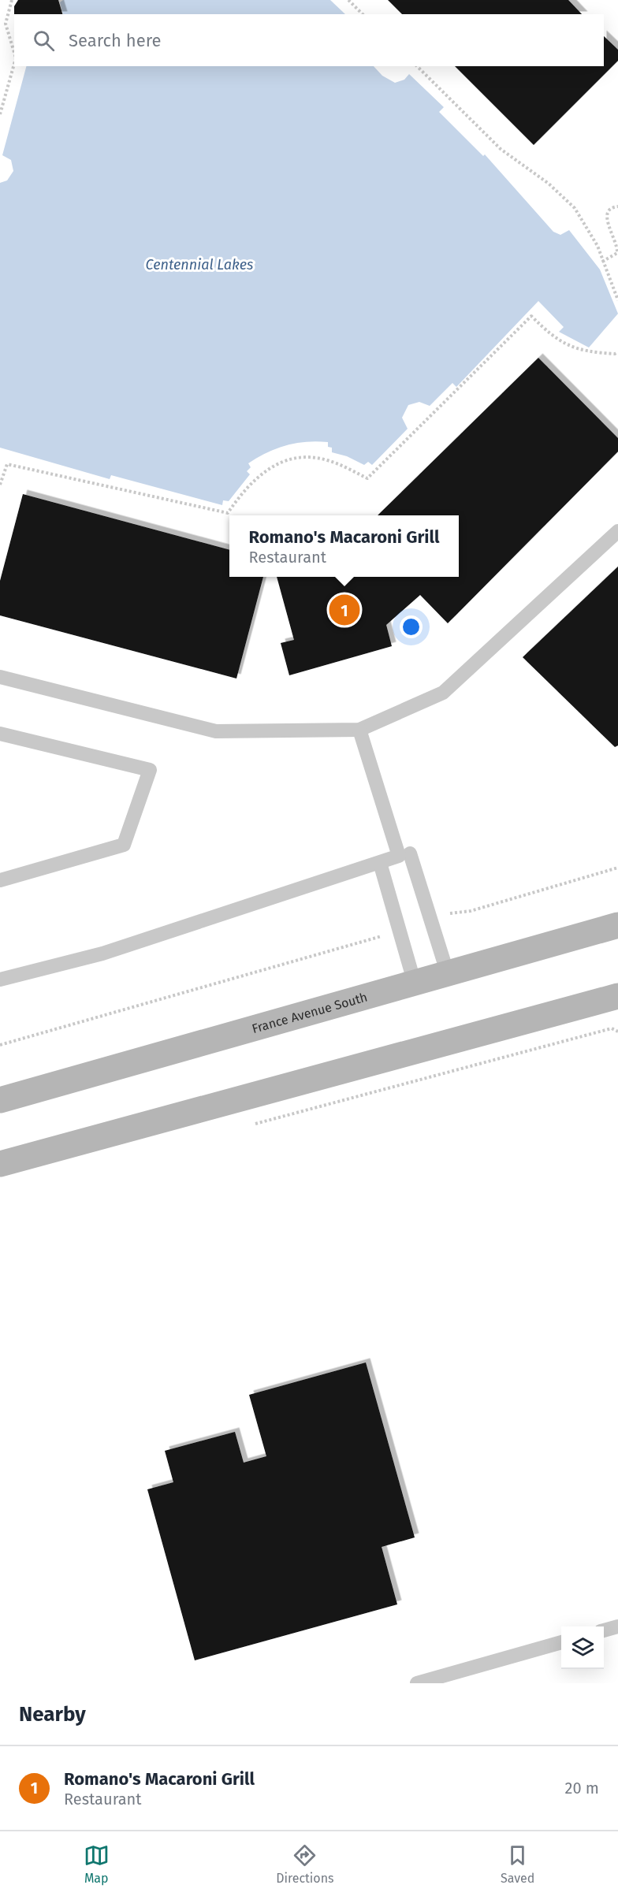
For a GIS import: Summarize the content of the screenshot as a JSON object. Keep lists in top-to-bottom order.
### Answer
{
  "streets": {
    "main road": ["France Avenue South"]
  },
  "water": ["Centennial Lakes"],
  "page": {
    "search": "Search here",
    "popup": ["Romano's Macaroni Grill", "Restaurant"],
    "pins": "1",
    "heading": "Nearby",
    "list": [
      {
        "mark": "1",
        "name": "Romano's Macaroni Grill",
        "note": "Restaurant",
        "value": "20 m"
      }
    ],
    "nav": ["Map", "Directions", "Saved"]
  }
}
